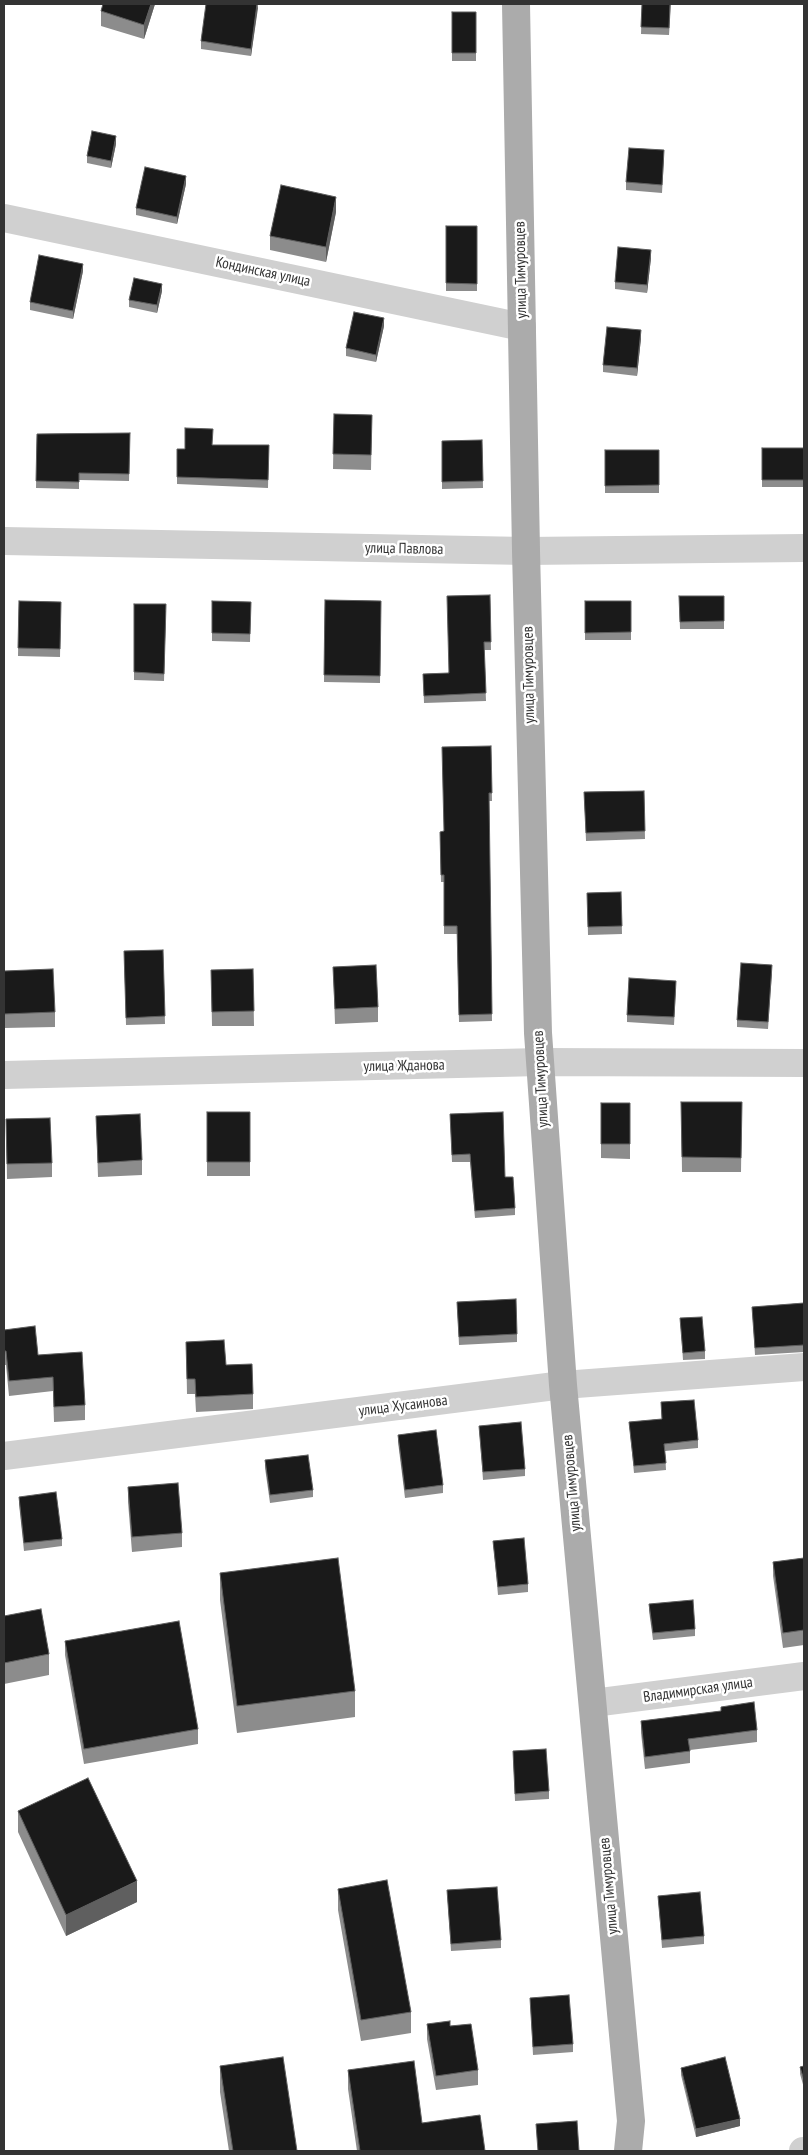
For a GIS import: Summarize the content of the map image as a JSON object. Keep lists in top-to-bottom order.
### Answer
{
  "streets": {
    "main road": ["улица Тимуровцев"],
    "street": [
      "Кондинская улица",
      "улица Павлова",
      "улица Жданова",
      "улица Хусаинова",
      "Владимирская улица"
    ]
  },
  "crossings": [
    ["улица Тимуровцев", "Кондинская улица"],
    ["улица Тимуровцев", "улица Павлова"],
    ["улица Тимуровцев", "улица Жданова"],
    ["улица Тимуровцев", "улица Хусаинова"],
    ["улица Тимуровцев", "Владимирская улица"]
  ]
}
